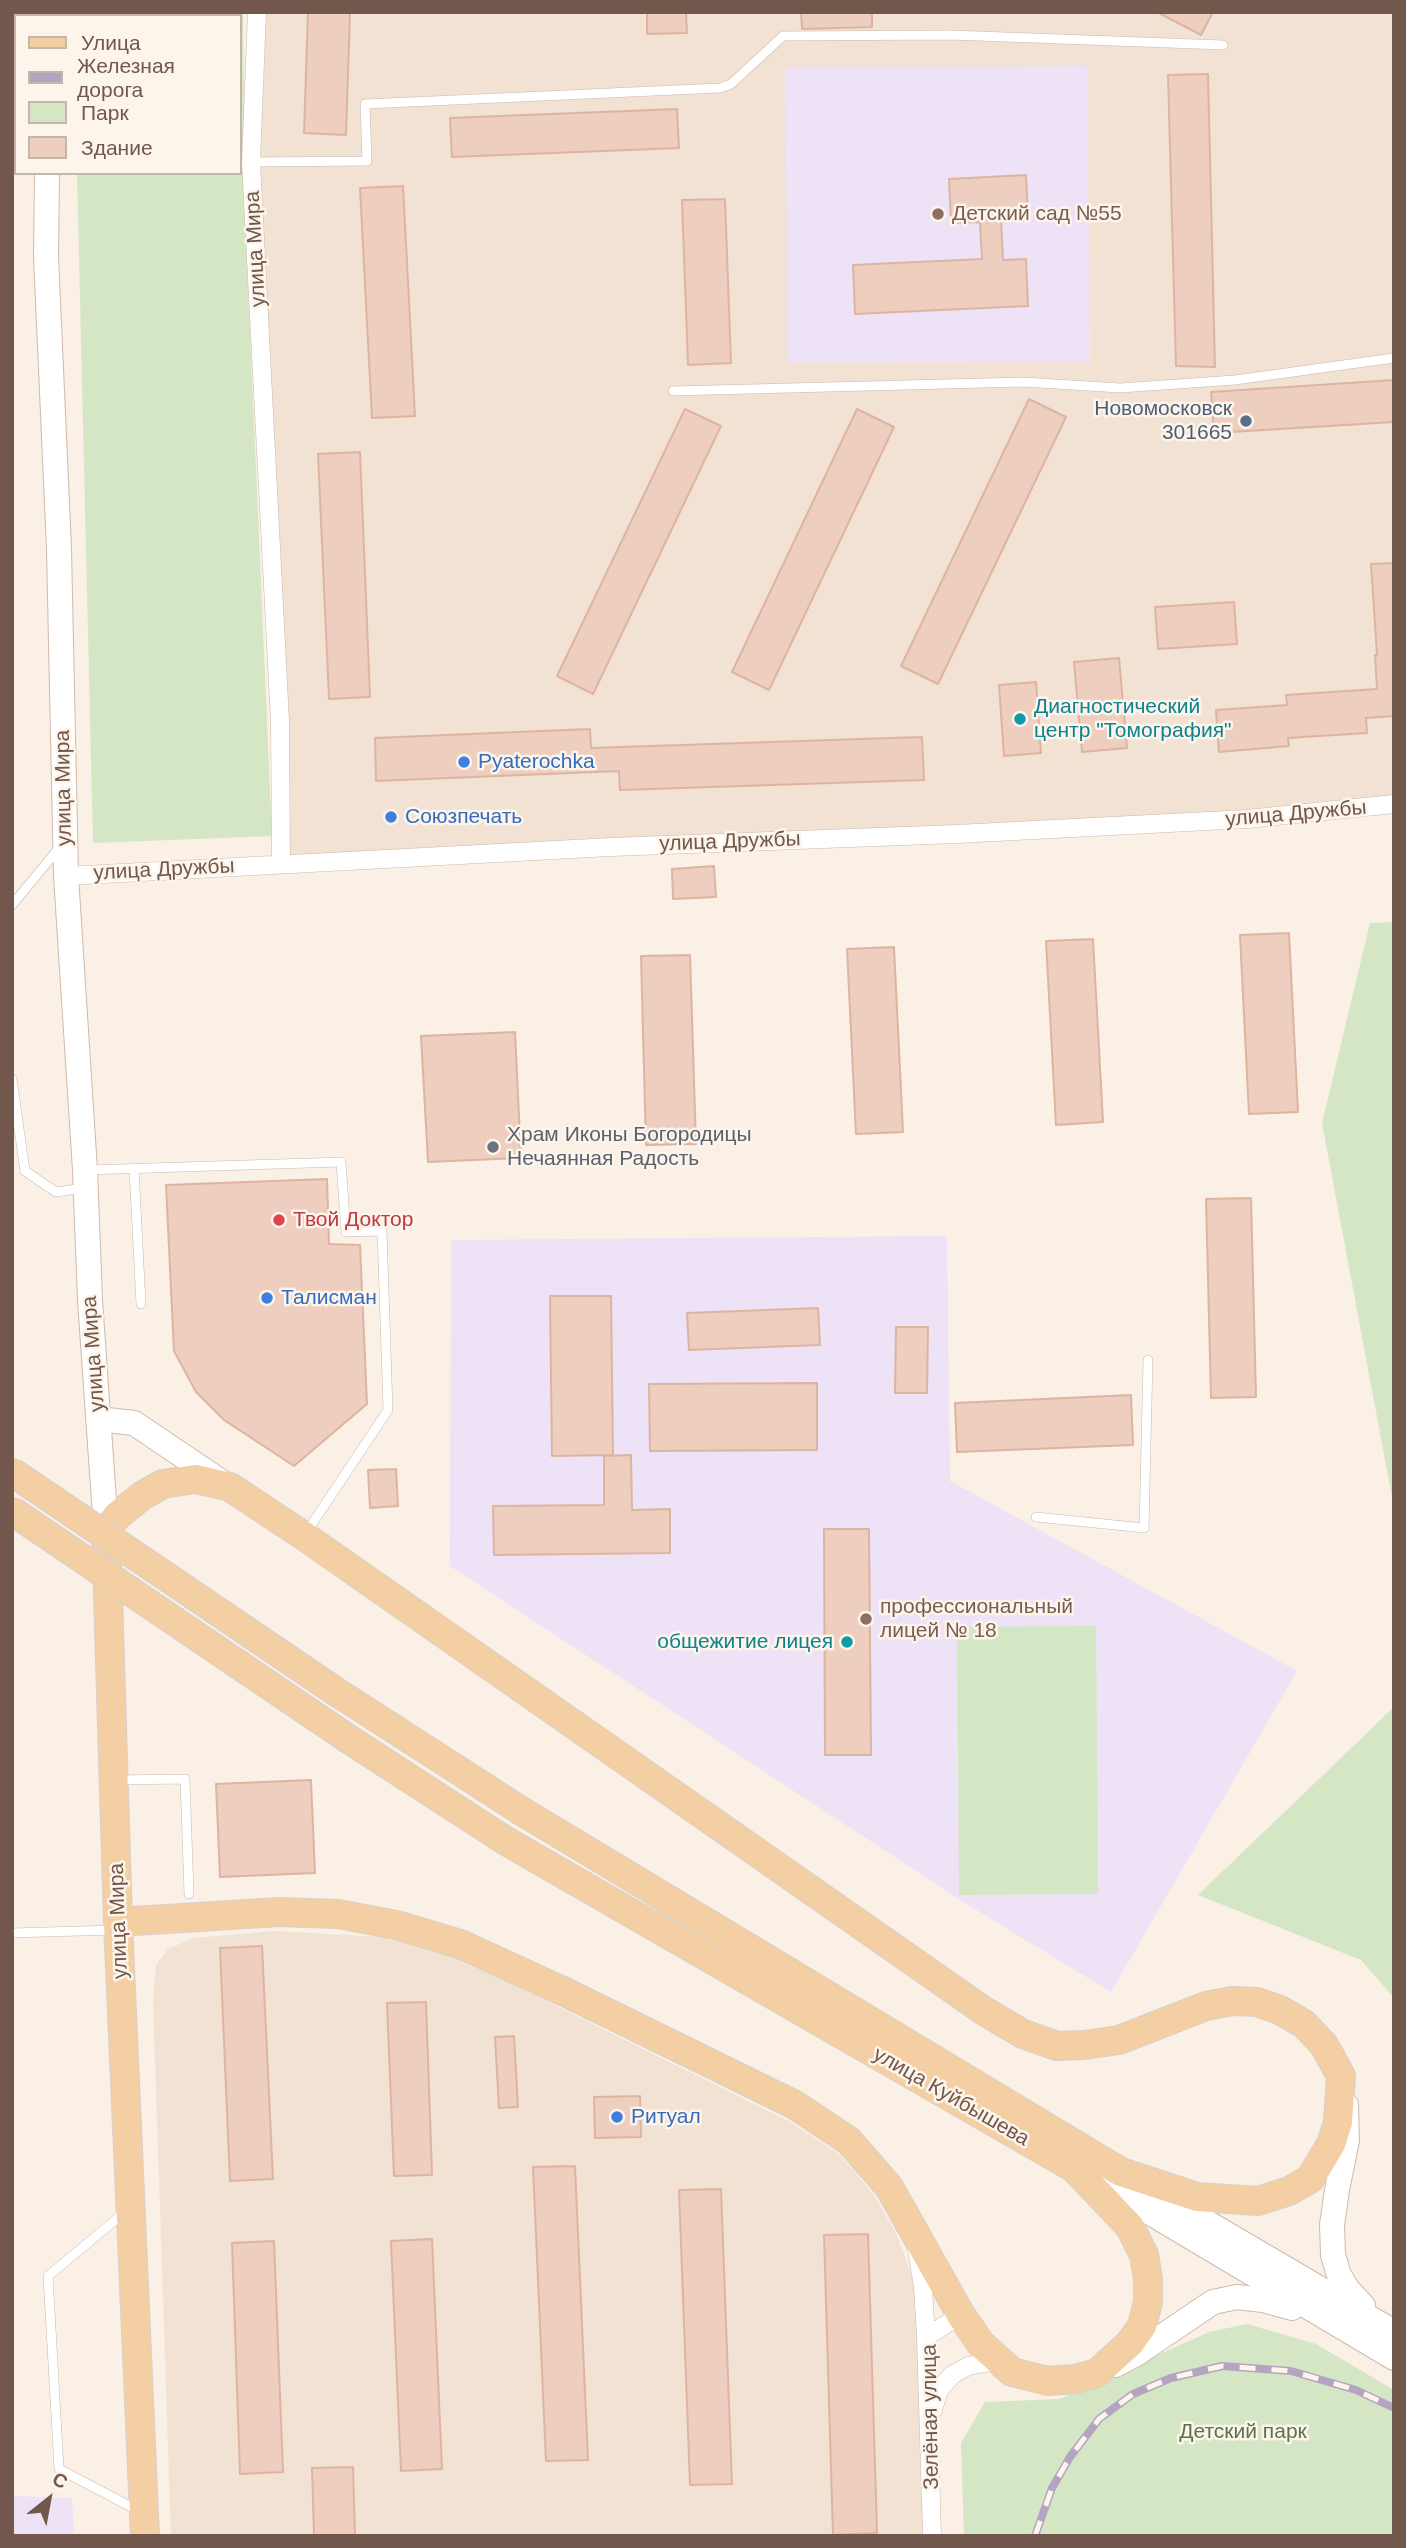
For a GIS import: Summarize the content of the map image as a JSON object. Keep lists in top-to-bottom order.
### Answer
{
  "streets": {
    "main road": ["улица Мира", "улица Куйбышева"],
    "street": ["улица Дружбы", "Зелёная улица"]
  },
  "crossings": [
    ["улица Мира", "улица Дружбы"]
  ],
  "parks": ["Детский парк"],
  "places": [
    "Детский сад №55",
    "Новомосковск 301665",
    "Диагностический центр \"Томография\"",
    "Pyaterochka",
    "Союзпечать",
    "Храм Иконы Богородицы Нечаянная Радость",
    "Твой Доктор",
    "Талисман",
    "профессиональный лицей № 18",
    "общежитие лицея",
    "Ритуал"
  ],
  "legend": [
    "Улица",
    "Железная дорога",
    "Парк",
    "Здание"
  ],
  "north": "top right"
}
